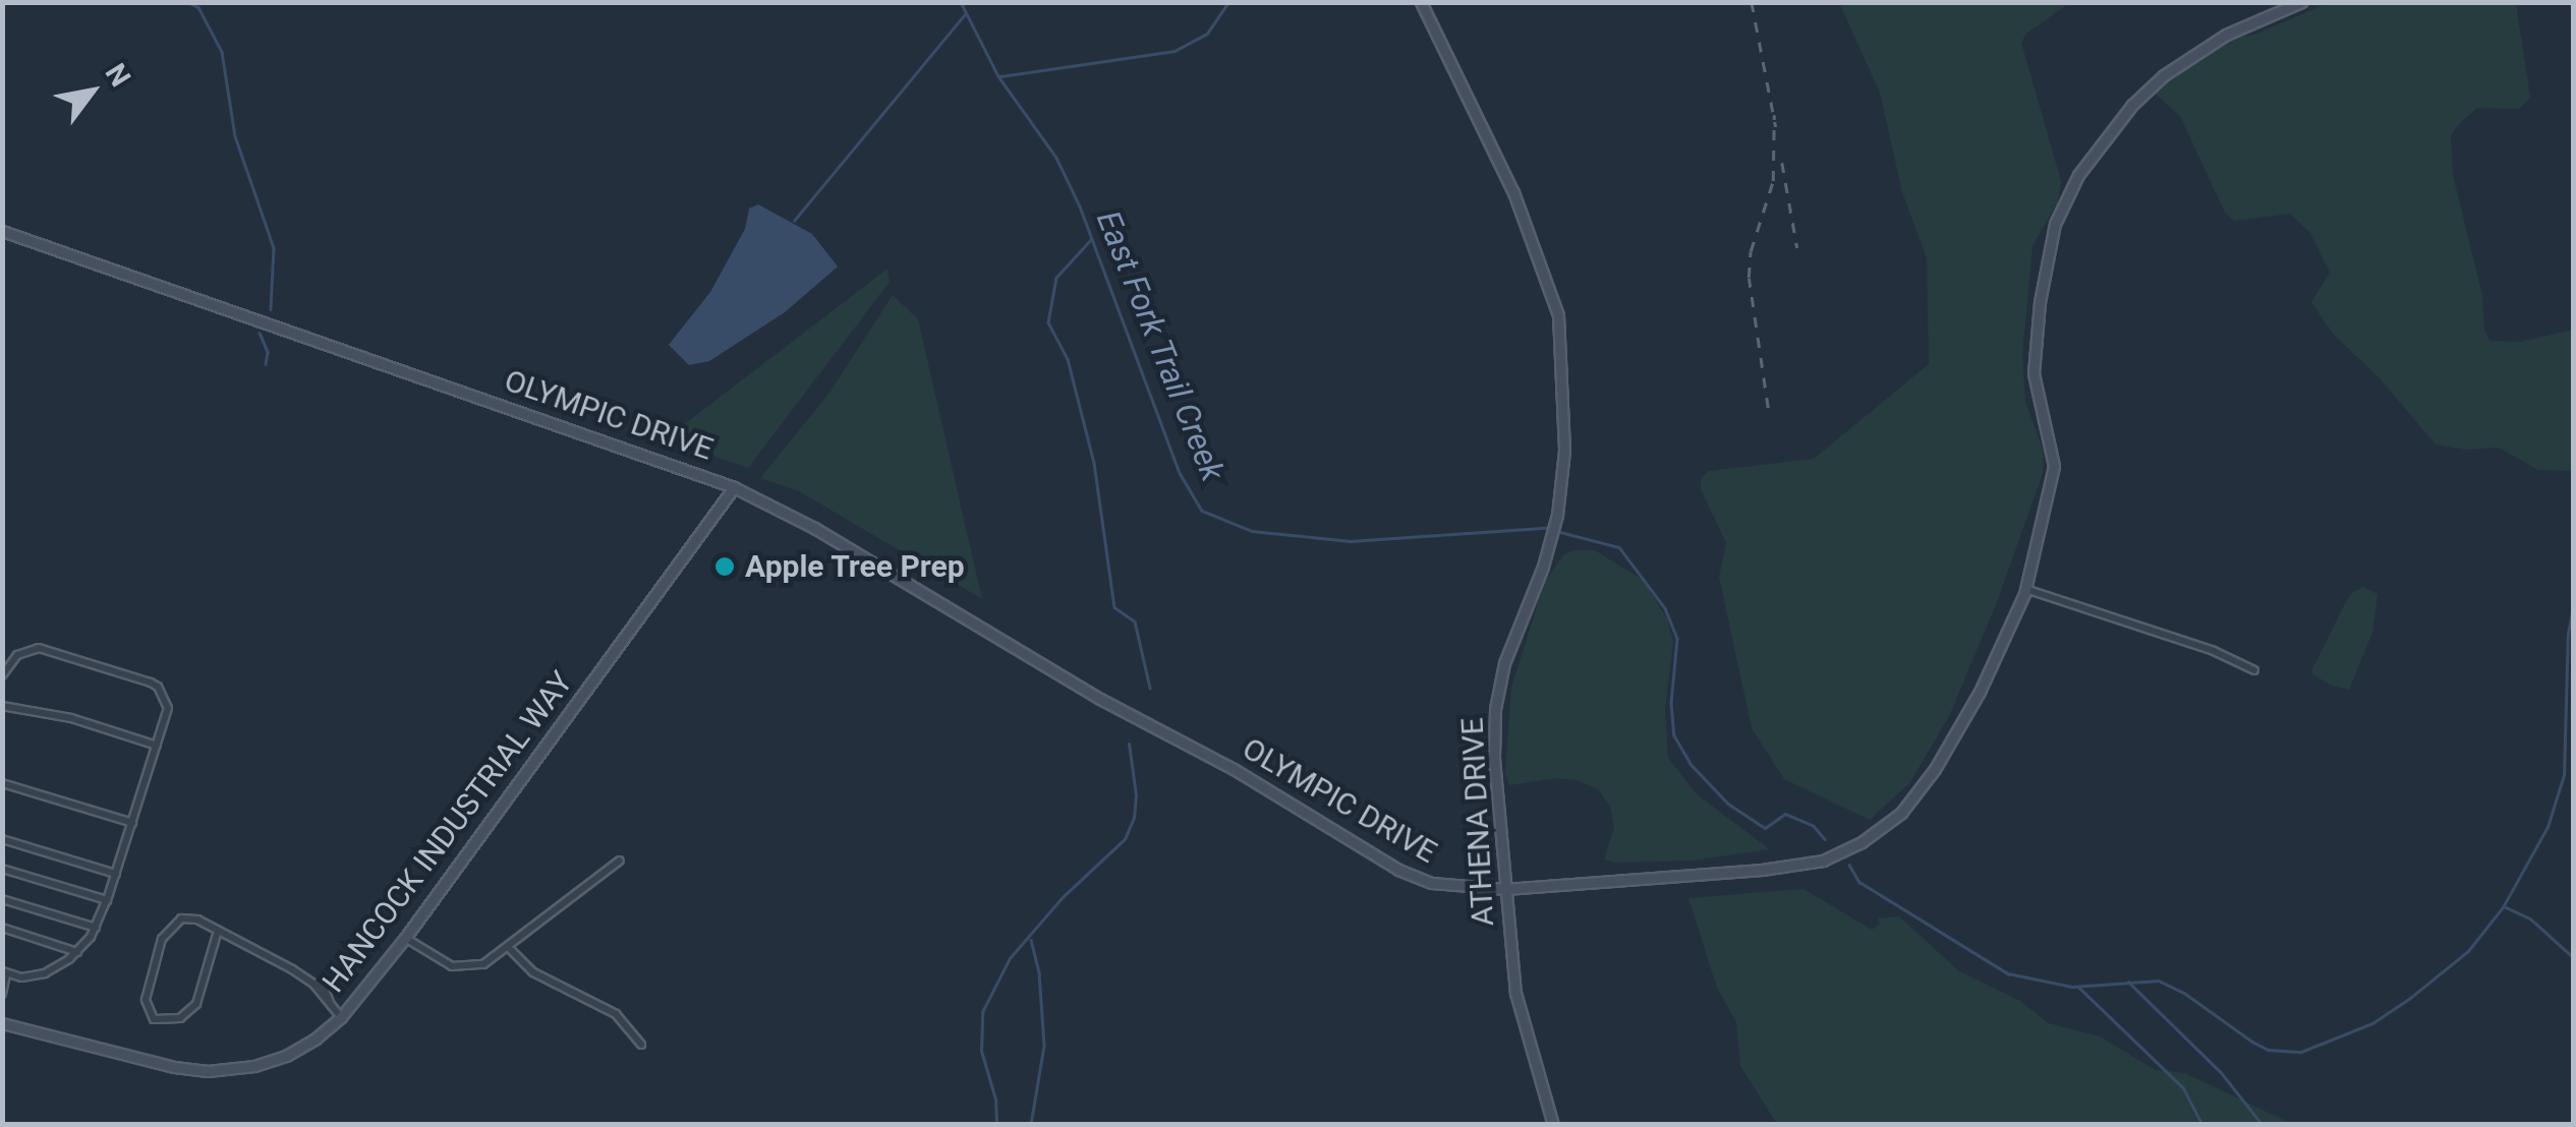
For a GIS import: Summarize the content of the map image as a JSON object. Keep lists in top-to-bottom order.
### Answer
{
  "streets": {
    "street": ["OLYMPIC DRIVE", "ATHENA DRIVE", "HANCOCK INDUSTRIAL WAY"]
  },
  "crossings": [
    ["OLYMPIC DRIVE", "ATHENA DRIVE"],
    ["OLYMPIC DRIVE", "HANCOCK INDUSTRIAL WAY"]
  ],
  "water": ["East Fork Trail Creek"],
  "places": ["Apple Tree Prep"],
  "north": "top right"
}
